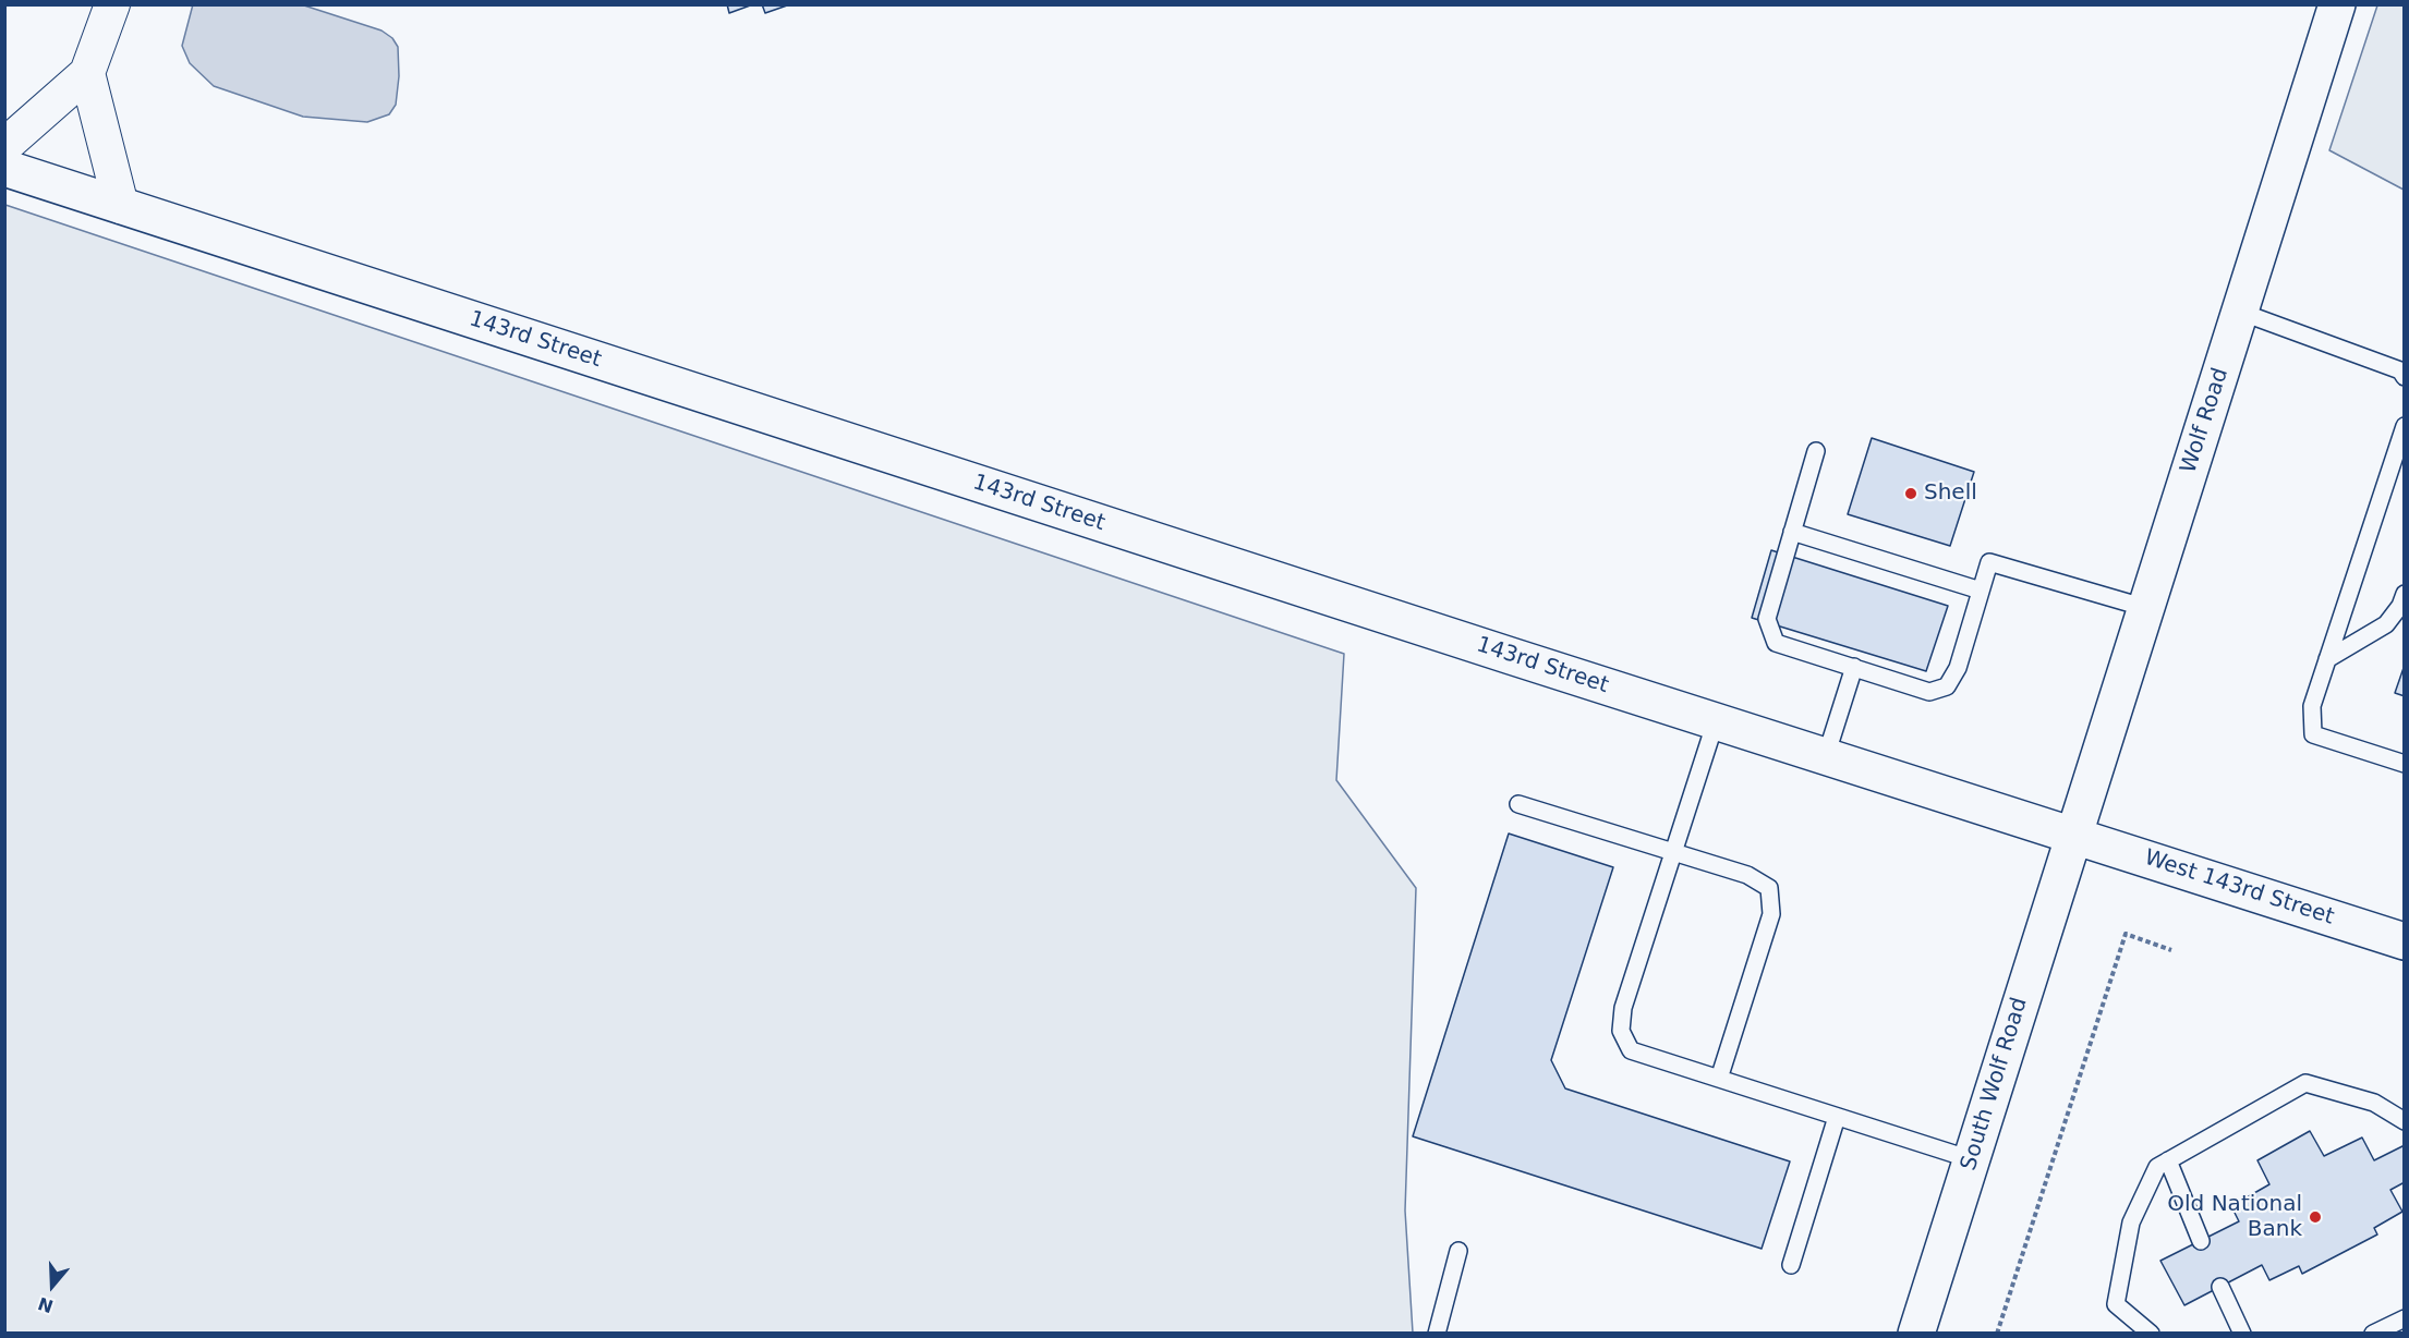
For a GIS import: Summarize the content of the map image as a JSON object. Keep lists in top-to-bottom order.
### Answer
{
  "streets": {
    "main road": [
      "143rd Street",
      "Wolf Road",
      "West 143rd Street",
      "South Wolf Road"
    ]
  },
  "crossings": [
    ["143rd Street", "Wolf Road"],
    ["143rd Street", "West 143rd Street"],
    ["143rd Street", "South Wolf Road"],
    ["Wolf Road", "West 143rd Street"],
    ["Wolf Road", "South Wolf Road"],
    ["West 143rd Street", "South Wolf Road"]
  ],
  "places": ["Shell", "Old National Bank"],
  "north": "bottom"
}
